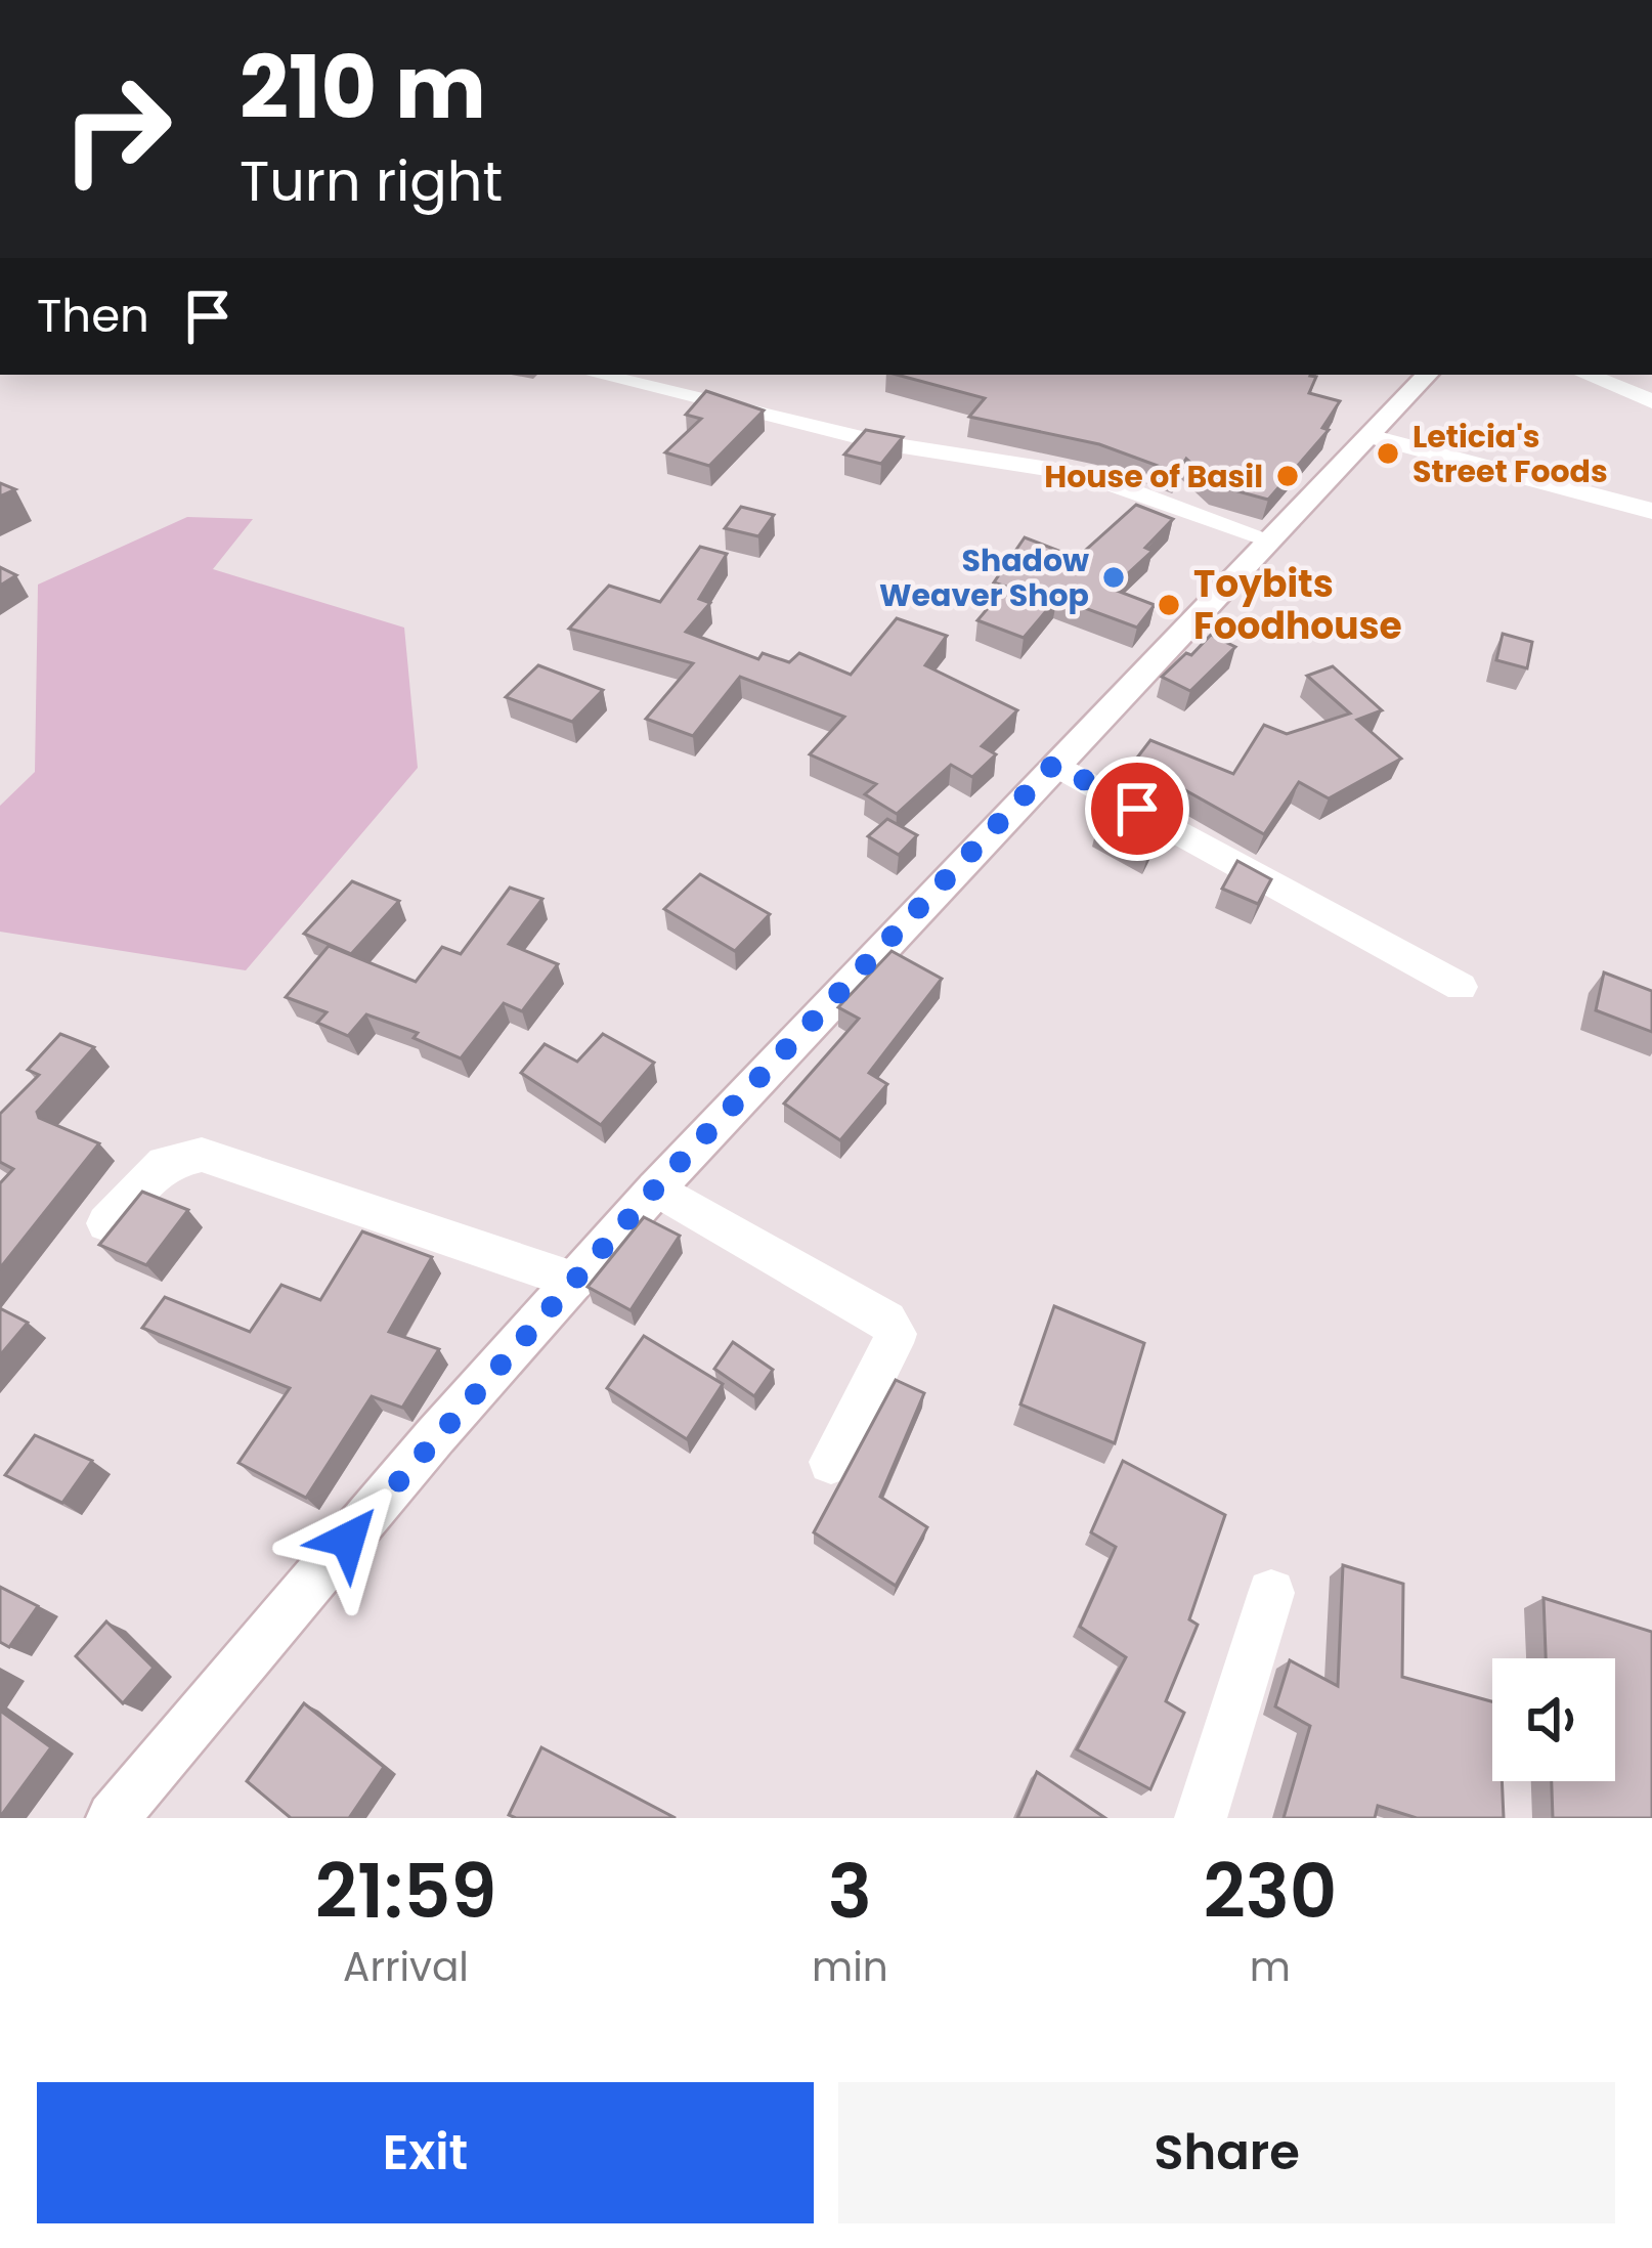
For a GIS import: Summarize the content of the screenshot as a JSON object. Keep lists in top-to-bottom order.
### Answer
{
  "places": [
    "Leticia's Street Foods",
    "House of Basil",
    "Shadow Weaver Shop",
    "Toybits Foodhouse"
  ],
  "page": {
    "turn": ["210 m", "Turn right"],
    "then": "Then",
    "eta": [
      "21:59",
      "Arrival",
      "3",
      "min",
      "230",
      "m"
    ],
    "buttons": ["Exit", "Share"]
  }
}
